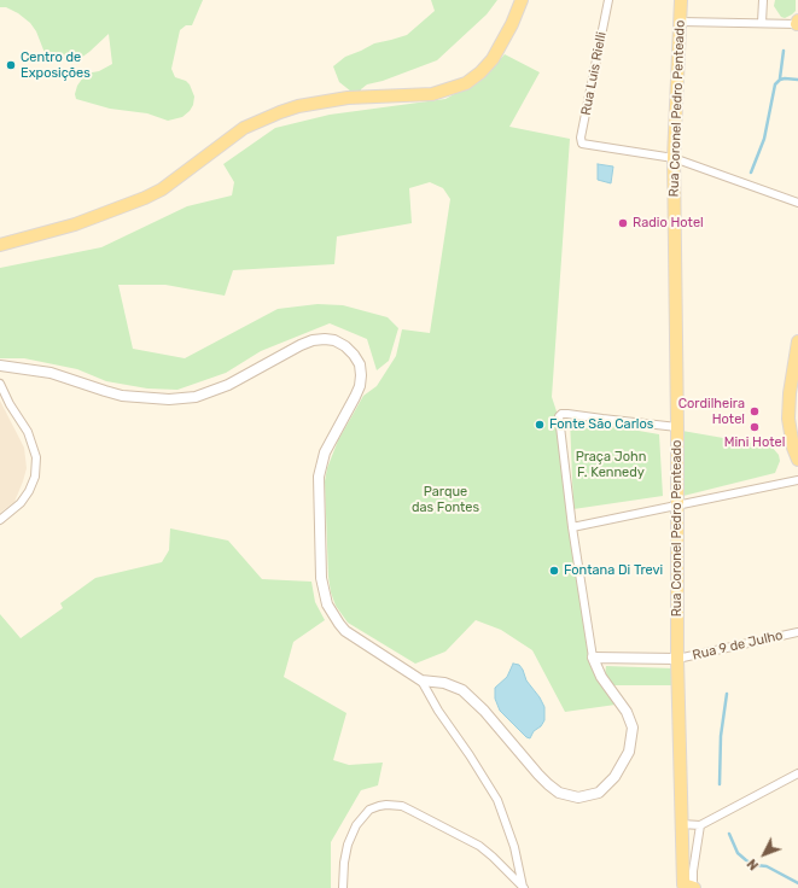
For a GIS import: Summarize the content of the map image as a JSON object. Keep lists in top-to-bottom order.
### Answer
{
  "streets": {
    "main road": ["Rua Coronel Pedro Penteado"],
    "street": ["Rua Luis Rielli", "Rua 9 de Julho"]
  },
  "crossings": [
    ["Rua Luis Rielli", "Rua Coronel Pedro Penteado"],
    ["Rua Coronel Pedro Penteado", "Rua 9 de Julho"]
  ],
  "parks": ["Praça John F. Kennedy", "Parque das Fontes"],
  "places": [
    "Centro de Exposições",
    "Radio Hotel",
    "Cordilheira Hotel",
    "Fonte São Carlos",
    "Mini Hotel",
    "Fontana Di Trevi"
  ],
  "north": "bottom left"
}
